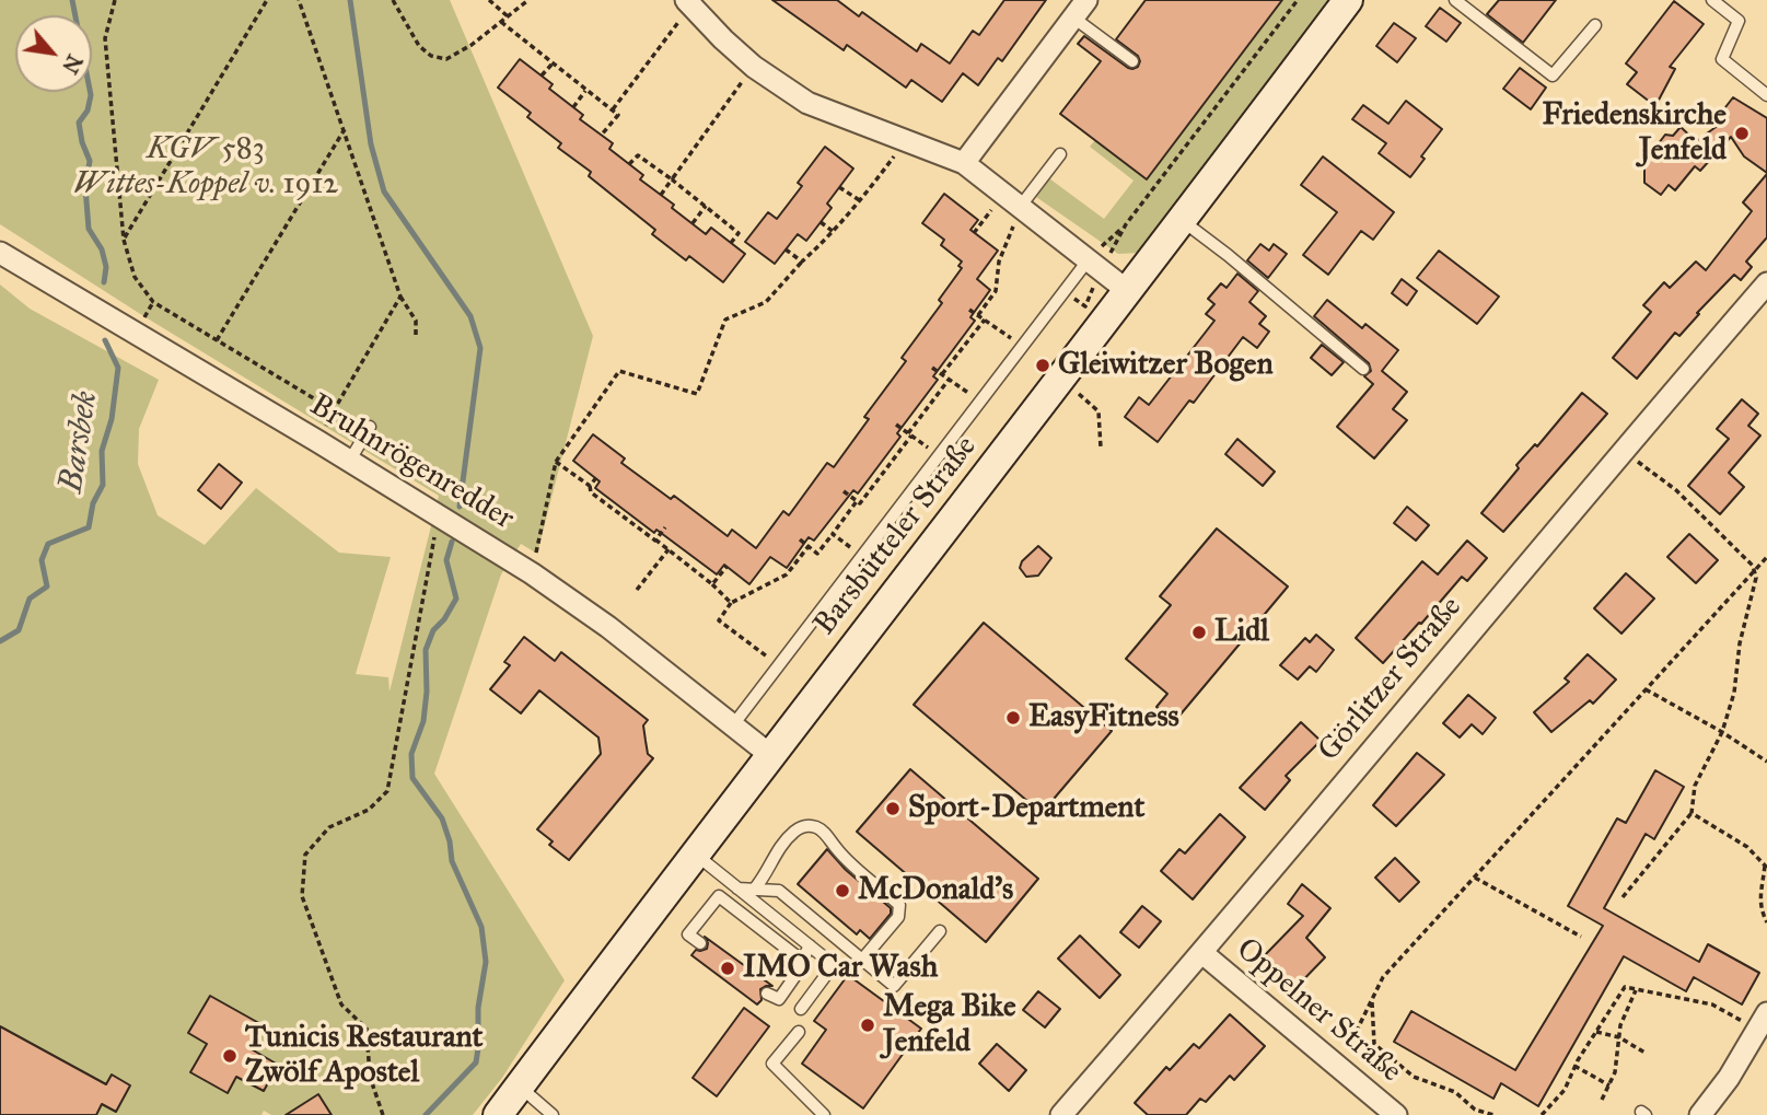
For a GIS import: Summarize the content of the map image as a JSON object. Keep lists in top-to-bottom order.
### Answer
{
  "streets": {
    "main road": ["Barsbütteler Straße"],
    "street": ["Bruhnrögenredder", "Görlitzer Straße", "Oppelner Straße"]
  },
  "crossings": [
    ["Bruhnrögenredder", "Barsbütteler Straße"],
    ["Görlitzer Straße", "Oppelner Straße"]
  ],
  "water": ["Barsbek"],
  "parks": ["KGV 583 Wittes-Koppel v. 1912"],
  "places": [
    "Friedenskirche Jenfeld",
    "Gleiwitzer Bogen",
    "Lidl",
    "EasyFitness",
    "Sport-Department",
    "McDonald's",
    "IMO Car Wash",
    "Mega Bike Jenfeld",
    "Tunicis Restaurant Zwölf Apostel"
  ],
  "north": "bottom right"
}
